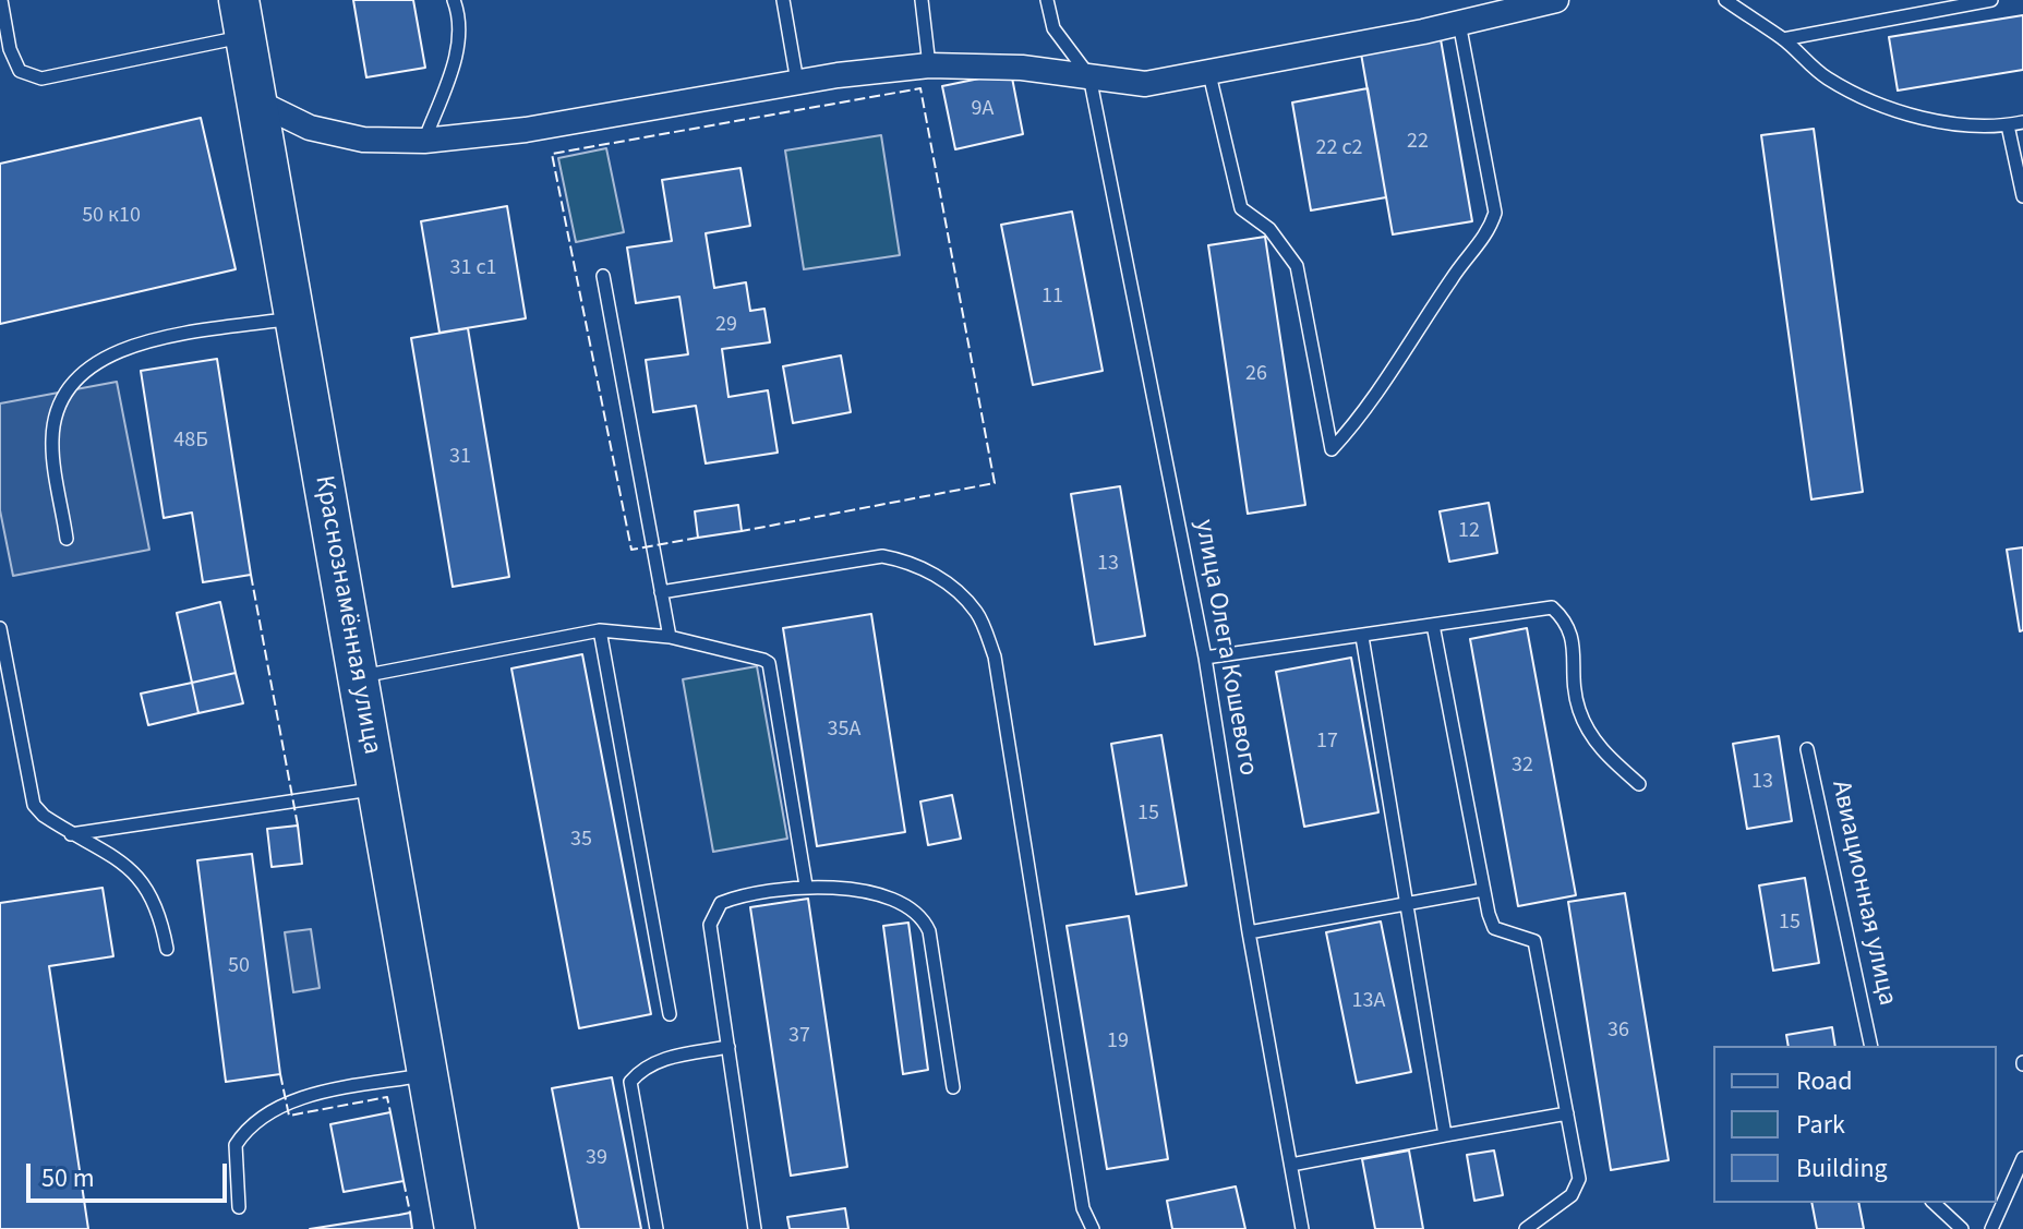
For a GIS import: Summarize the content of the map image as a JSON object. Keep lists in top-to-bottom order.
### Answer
{
  "streets": {
    "main road": ["Краснознамённая улица"],
    "lane": ["улица Олега Кошевого", "Авиационная улица"]
  },
  "house_numbers": [
    "9А",
    "22",
    "22 с2",
    "50 к10",
    "31 с1",
    "11",
    "29",
    "26",
    "48Б",
    "31",
    "12",
    "13",
    "35А",
    "17",
    "32",
    "13",
    "15",
    "35",
    "15",
    "50",
    "13А",
    "36",
    "37",
    "19",
    "39"
  ],
  "legend": ["Road", "Park", "Building"],
  "scale_bar": "50 m"
}
